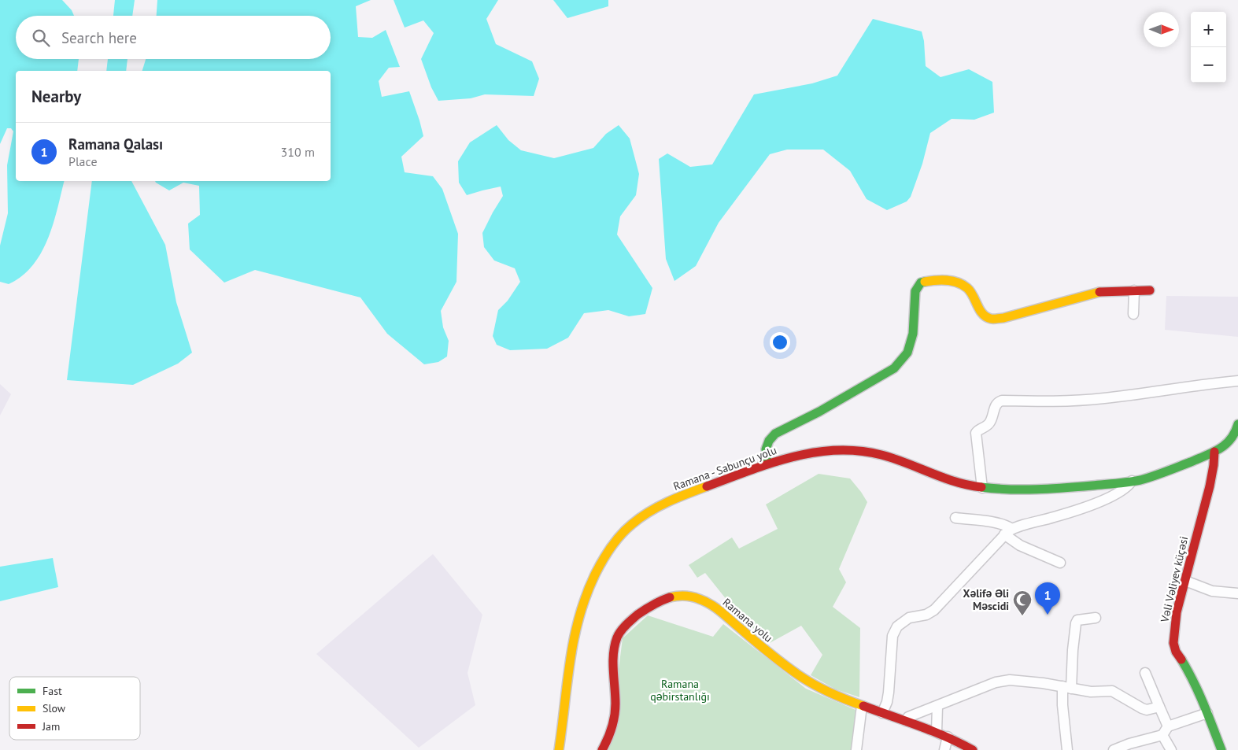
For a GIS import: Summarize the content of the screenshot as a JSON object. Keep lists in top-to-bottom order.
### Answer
{
  "streets": {
    "street": ["Ramana - Sabunçu yolu", "Vəli Vəliyev küçəsi", "Ramana yolu"]
  },
  "crossings": [
    ["Ramana - Sabunçu yolu", "Vəli Vəliyev küçəsi"]
  ],
  "parks": ["Ramana qəbirstanlığı"],
  "places": {
    "mosque": ["Xəlifə Əli Məscidi"]
  },
  "legend": ["Fast", "Slow", "Jam"],
  "north": "right",
  "page": {
    "map_buttons": ["+", "−"],
    "search": "Search here",
    "heading": "Nearby",
    "list": [
      {
        "mark": "1",
        "name": "Ramana Qalası",
        "note": "Place",
        "value": "310 m"
      }
    ],
    "pins": "1"
  }
}
